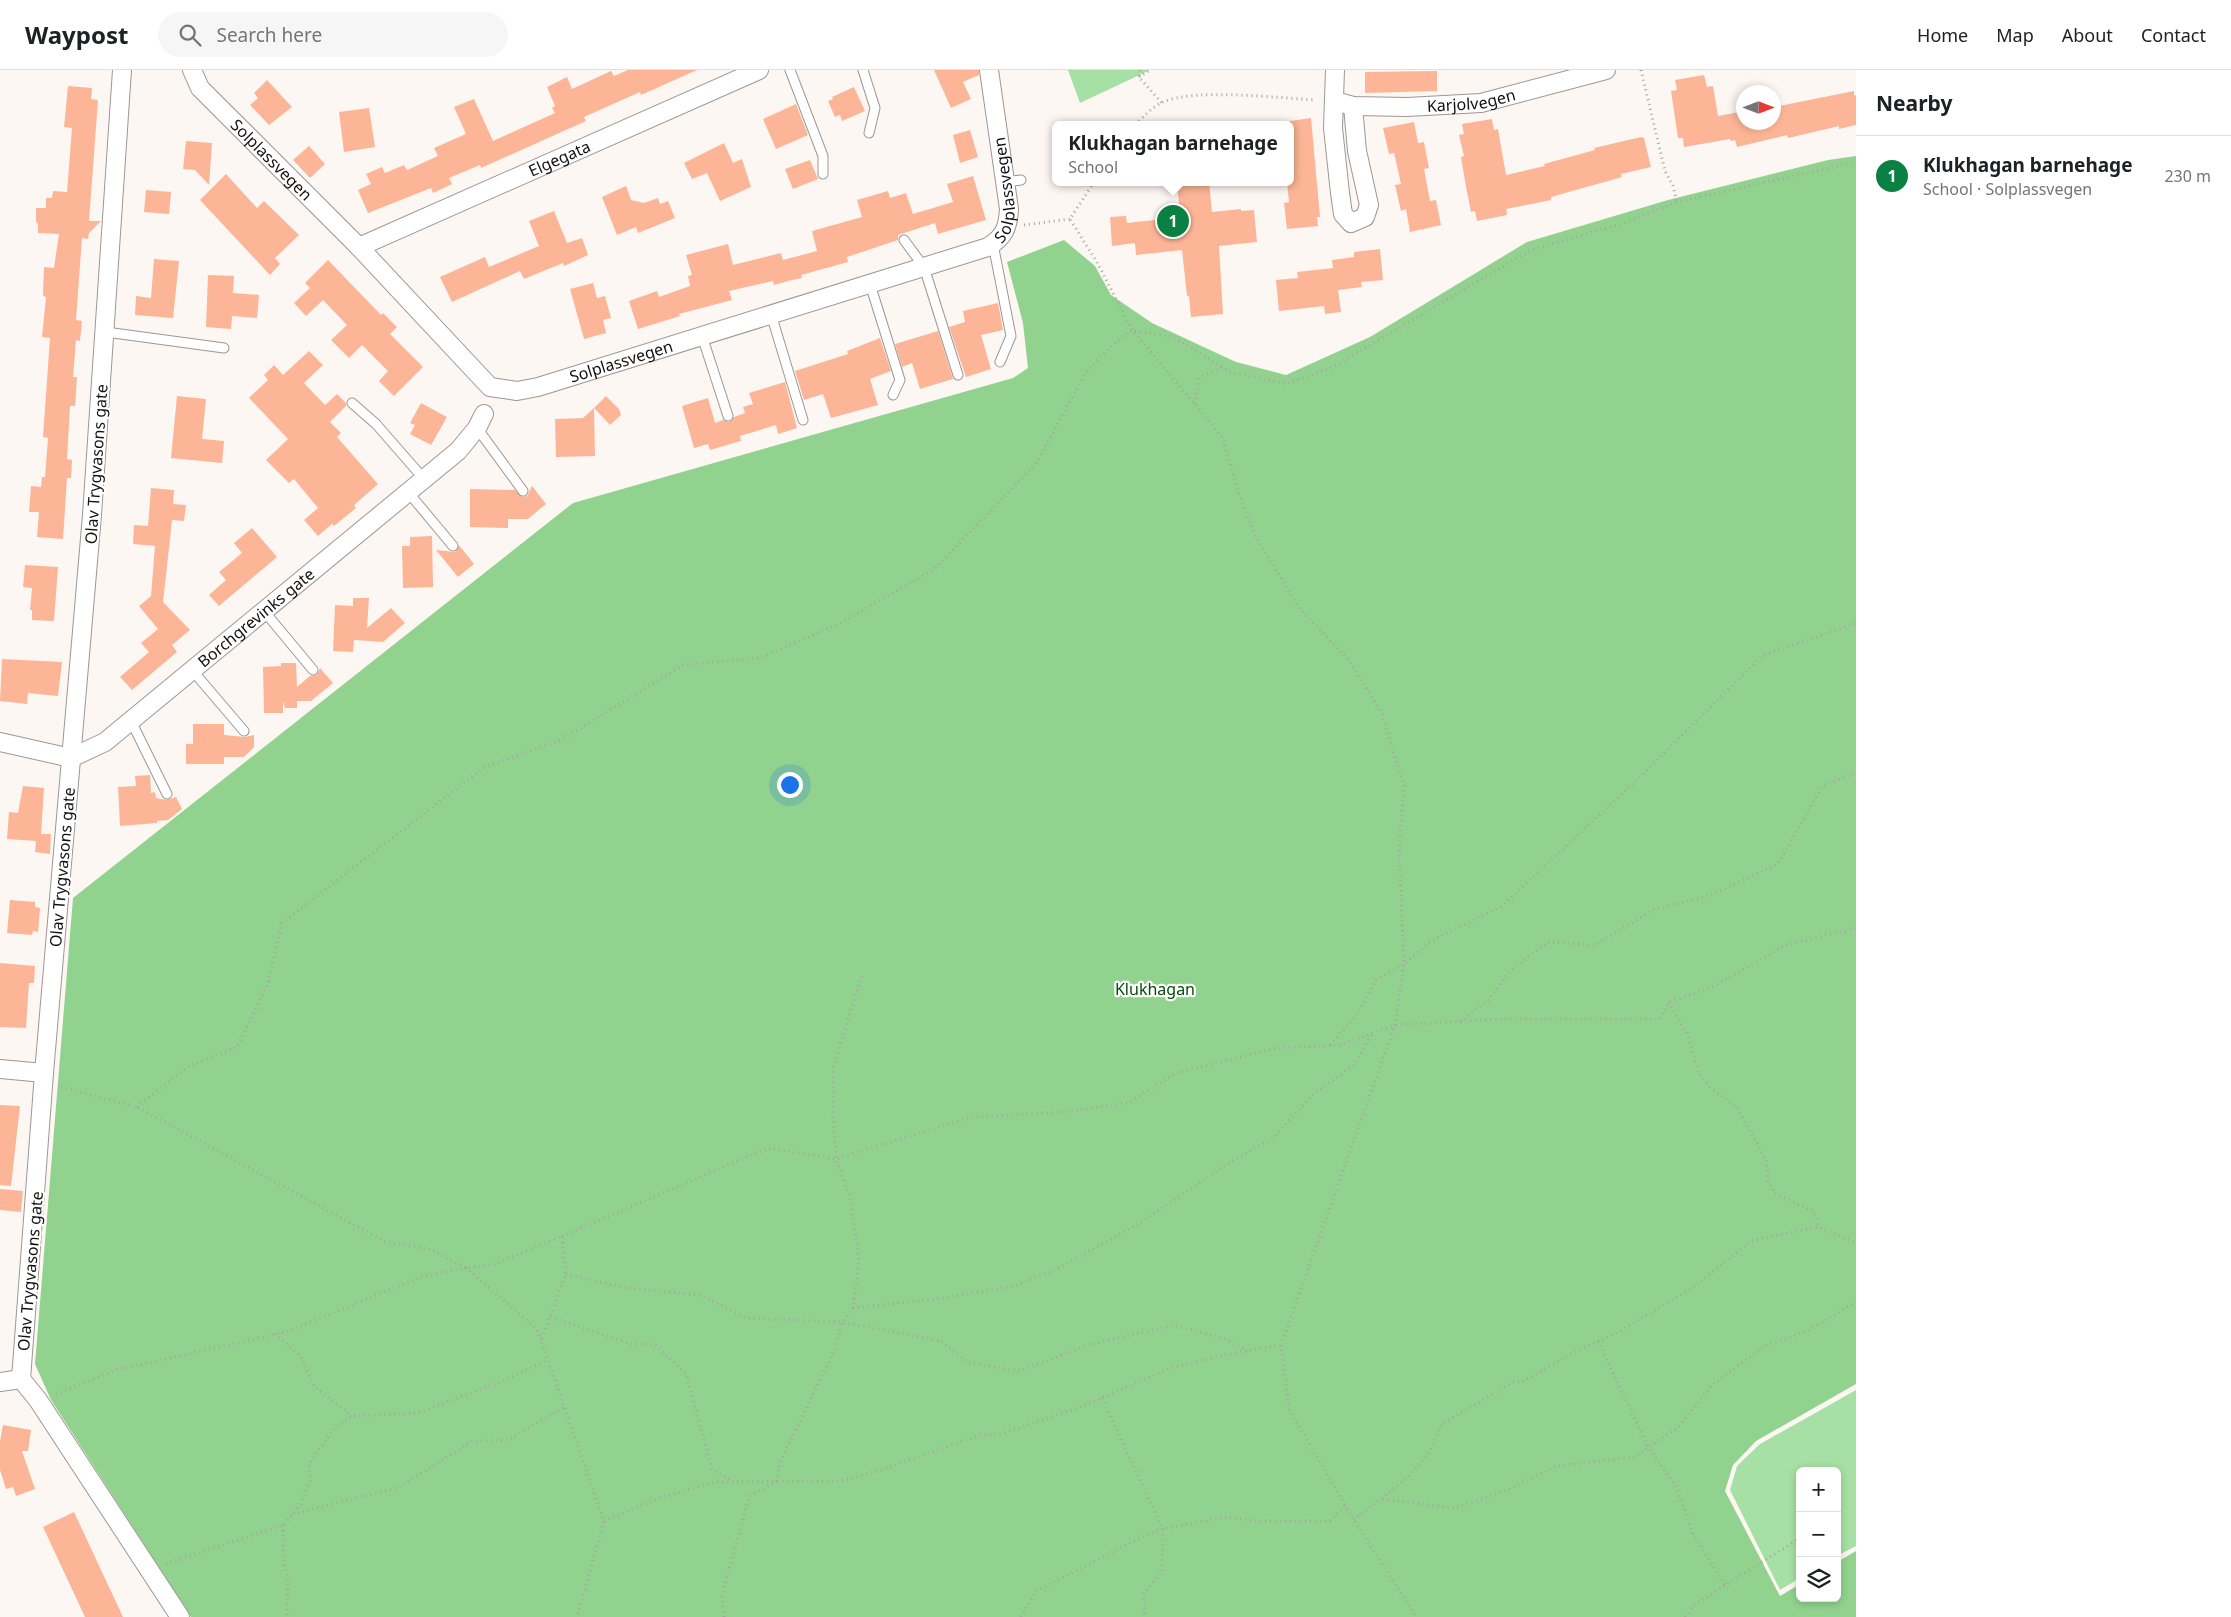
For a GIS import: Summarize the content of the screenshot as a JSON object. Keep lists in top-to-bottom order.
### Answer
{
  "streets": {
    "street": [
      "Karjolvegen",
      "Elgegata",
      "Solplassvegen",
      "Olav Trygvasons gate",
      "Borchgrevinks gate"
    ]
  },
  "crossings": [
    ["Elgegata", "Solplassvegen"],
    ["Olav Trygvasons gate", "Borchgrevinks gate"]
  ],
  "parks": ["Klukhagan"],
  "north": "right",
  "page": {
    "header": "Waypost",
    "search": "Search here",
    "nav": [
      "Home",
      "Map",
      "About",
      "Contact"
    ],
    "heading": "Nearby",
    "popup": ["Klukhagan barnehage", "School"],
    "list": [
      {
        "mark": "1",
        "name": "Klukhagan barnehage",
        "note": "School · Solplassvegen",
        "value": "230 m"
      }
    ],
    "pins": "1",
    "map_buttons": ["+", "−"]
  }
}
